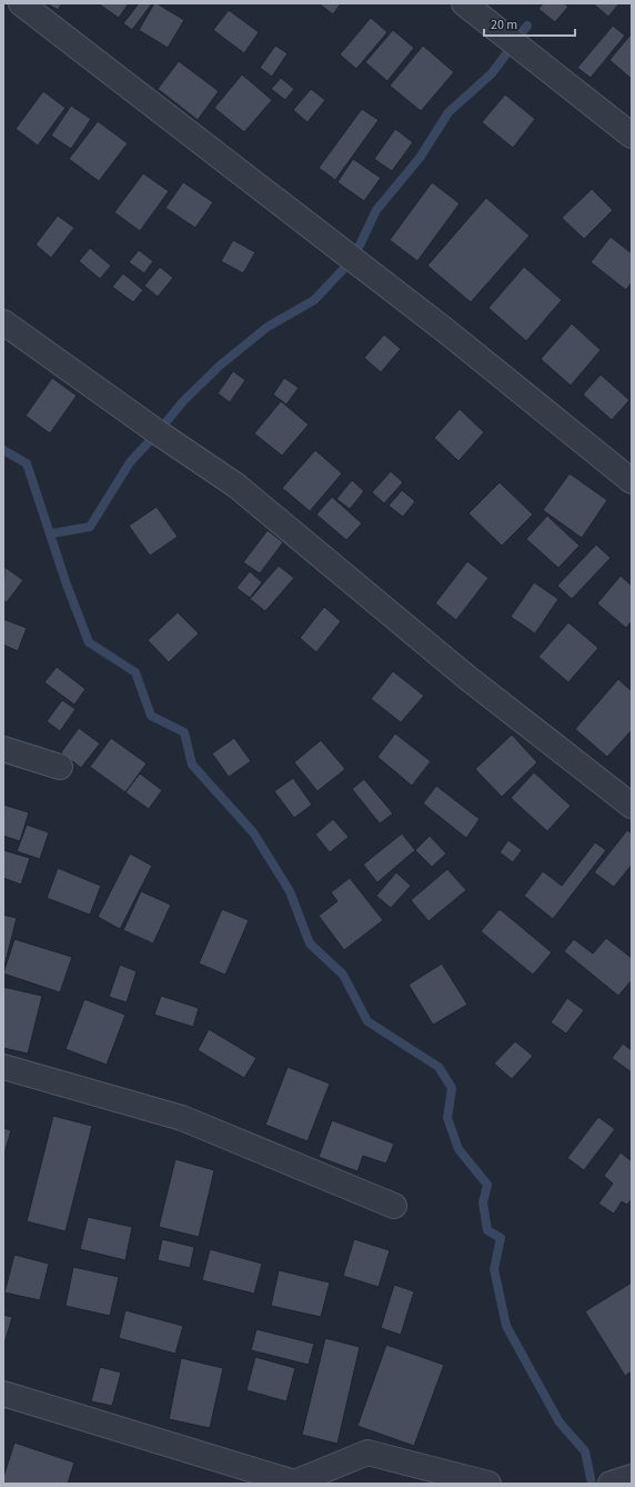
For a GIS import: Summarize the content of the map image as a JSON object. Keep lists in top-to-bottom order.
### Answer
{
  "scale_bar": "20 m"
}
